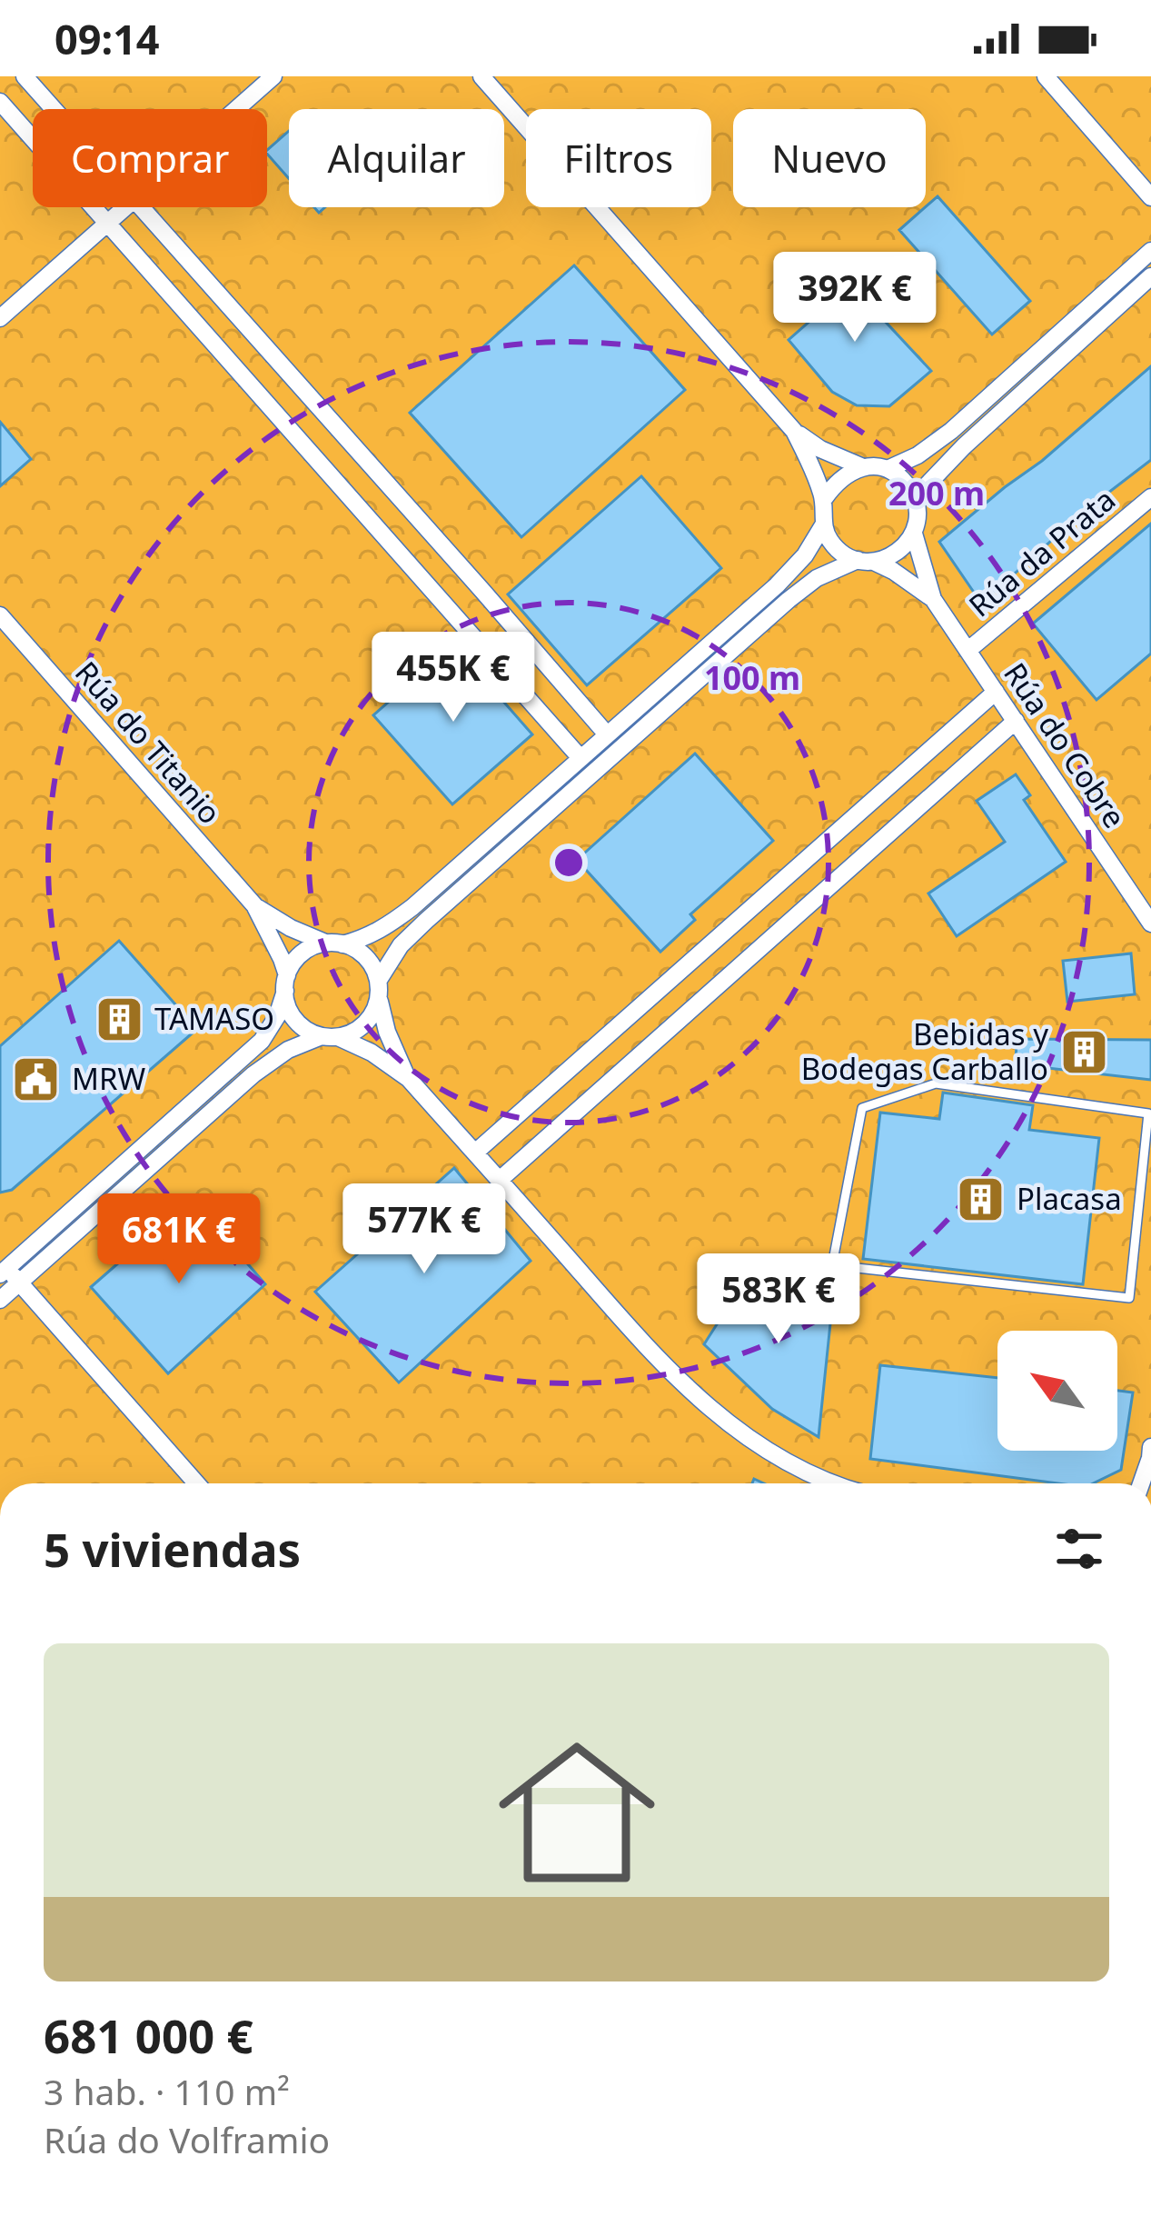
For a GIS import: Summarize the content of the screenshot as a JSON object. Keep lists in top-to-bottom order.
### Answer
{
  "streets": {
    "street": ["Rúa da Prata", "Rúa do Titanio", "Rúa do Cobre"]
  },
  "crossings": [
    ["Rúa da Prata", "Rúa do Cobre"]
  ],
  "places": {
    "building": ["TAMASO", "Bebidas y Bodegas Carballo", "Placasa"],
    "public building": ["MRW"]
  },
  "north": "top left",
  "page": {
    "status": "09:14",
    "chip": [
      "Comprar",
      "Alquilar",
      "Filtros",
      "Nuevo"
    ],
    "price": [
      "392K €",
      "455K €",
      "577K €",
      "681K €",
      "583K €"
    ],
    "heading": "5 viviendas",
    "list": [
      {
        "name": "681 000 €",
        "note": "3 hab. · 110 m² · Rúa do Volframio"
      }
    ]
  },
  "rings": ["200 m", "100 m"]
}
